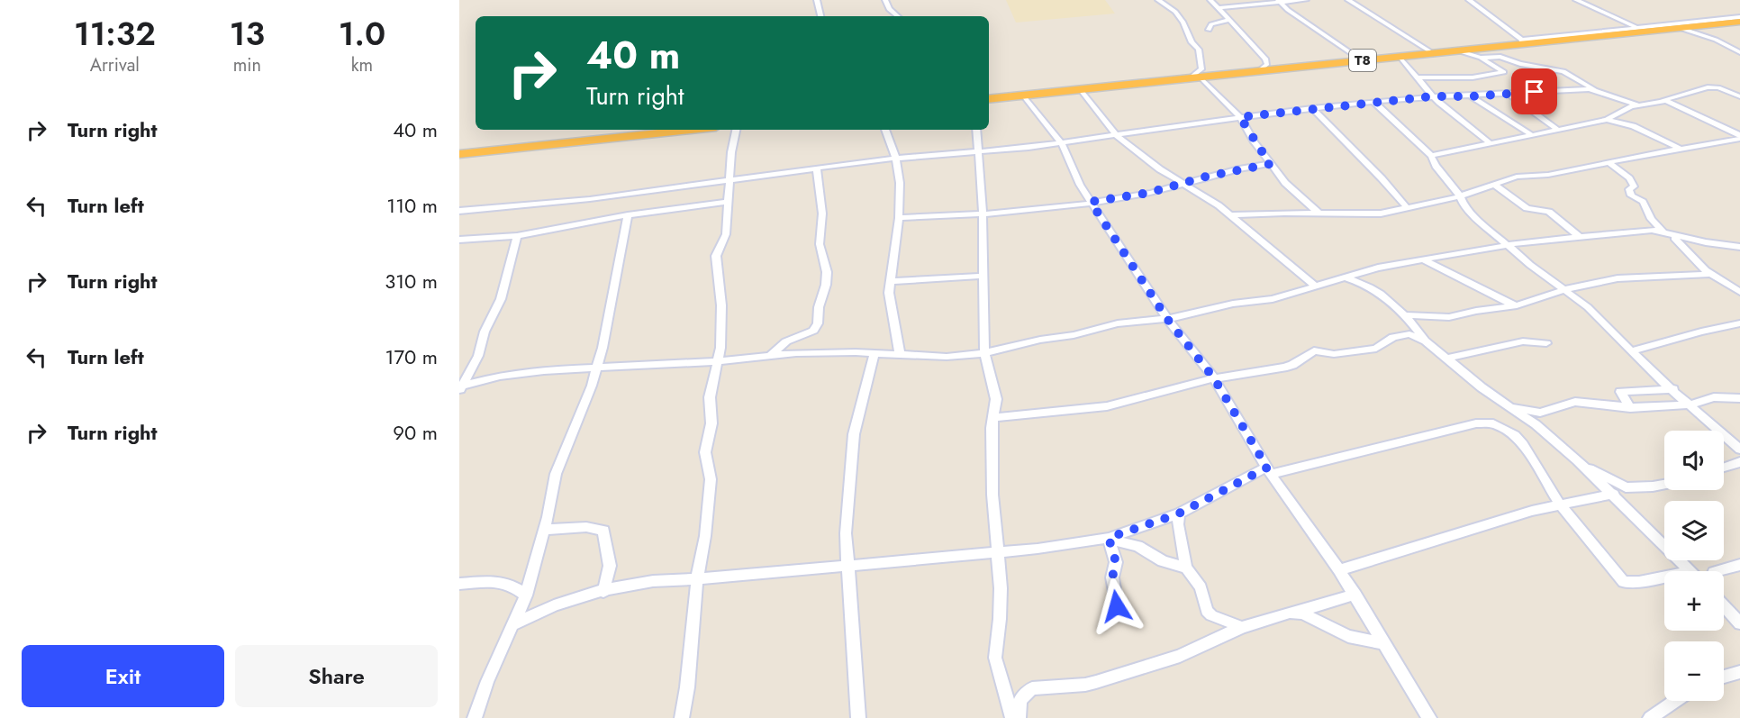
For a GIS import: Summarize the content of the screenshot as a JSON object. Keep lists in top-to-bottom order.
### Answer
{
  "streets": {
    "highway": ["T8"]
  },
  "page": {
    "eta": [
      "11:32",
      "Arrival",
      "13",
      "min",
      "1.0",
      "km"
    ],
    "turn": ["40 m", "Turn right"],
    "list": [
      {
        "name": "Turn right",
        "value": "40 m"
      },
      {
        "name": "Turn left",
        "value": "110 m"
      },
      {
        "name": "Turn right",
        "value": "310 m"
      },
      {
        "name": "Turn left",
        "value": "170 m"
      },
      {
        "name": "Turn right",
        "value": "90 m"
      }
    ],
    "map_buttons": ["+", "−"],
    "buttons": ["Exit", "Share"]
  }
}
